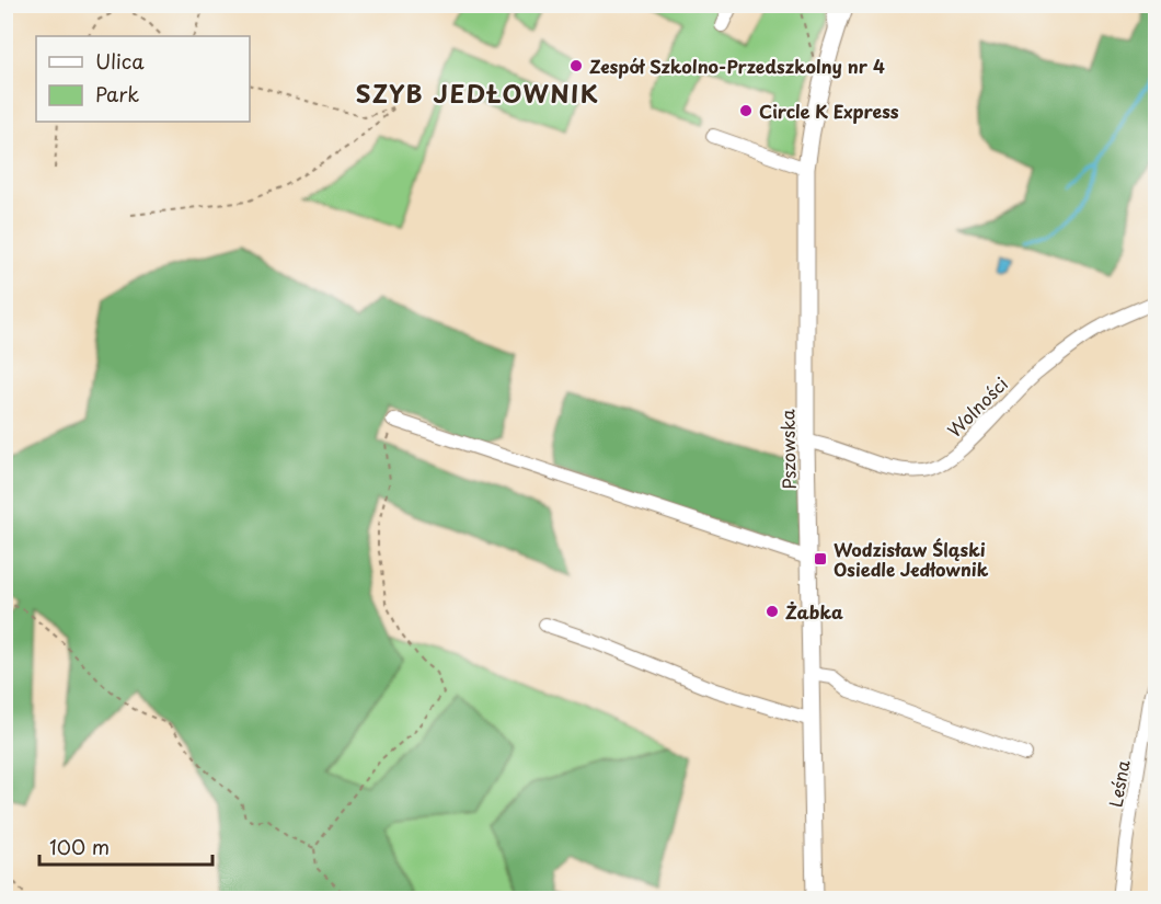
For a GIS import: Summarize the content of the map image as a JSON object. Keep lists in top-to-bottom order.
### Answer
{
  "streets": {
    "main road": ["Pszowska"],
    "street": ["Wolności", "Leśna"]
  },
  "crossings": [
    ["Wolności", "Pszowska"]
  ],
  "districts": ["SZYB JEDŁOWNIK"],
  "places": {
    "other": ["Zespół Szkolno-Przedszkolny nr 4", "Circle K Express", "Żabka"],
    "transit": ["Wodzisław Śląski Osiedle Jedłownik"]
  },
  "legend": ["Ulica", "Park"],
  "scale_bar": "100 m"
}
